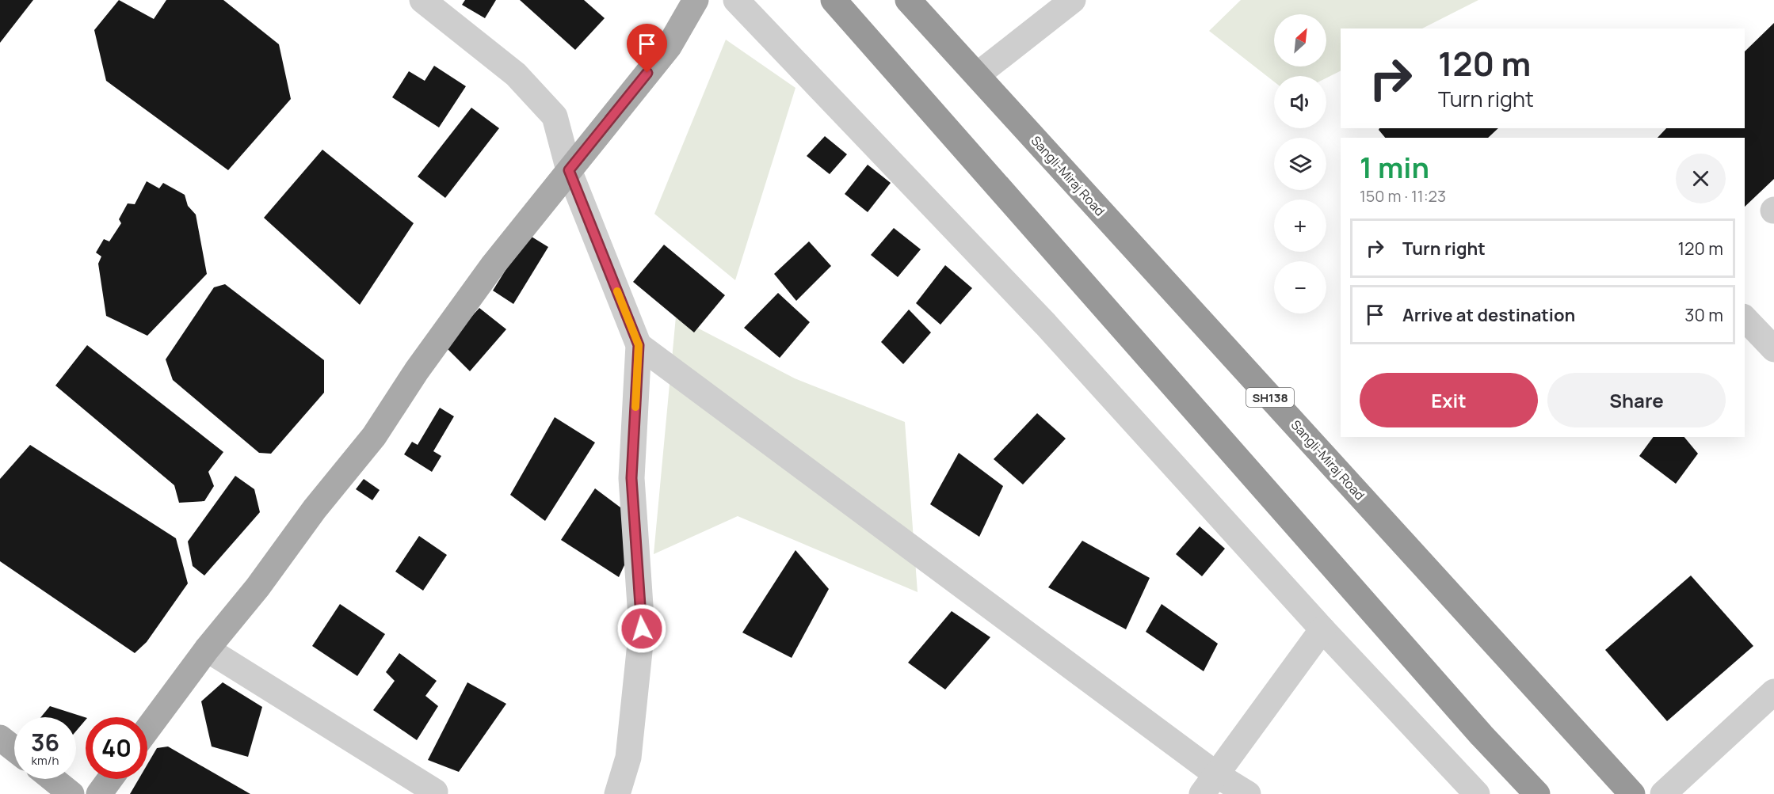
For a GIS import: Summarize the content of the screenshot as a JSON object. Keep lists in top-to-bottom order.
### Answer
{
  "streets": {
    "highway": ["Sangli-Miraj Road", "SH138"]
  },
  "north": "top right",
  "page": {
    "map_buttons": ["+", "−"],
    "turn": ["120 m", "Turn right"],
    "heading": ["1 min", "150 m · 11:23"],
    "list": [
      {
        "name": "Turn right",
        "value": "120 m"
      },
      {
        "name": "Arrive at destination",
        "value": "30 m"
      }
    ],
    "buttons": ["Exit", "Share"],
    "speed": "36 km/h",
    "limit": "40"
  }
}
